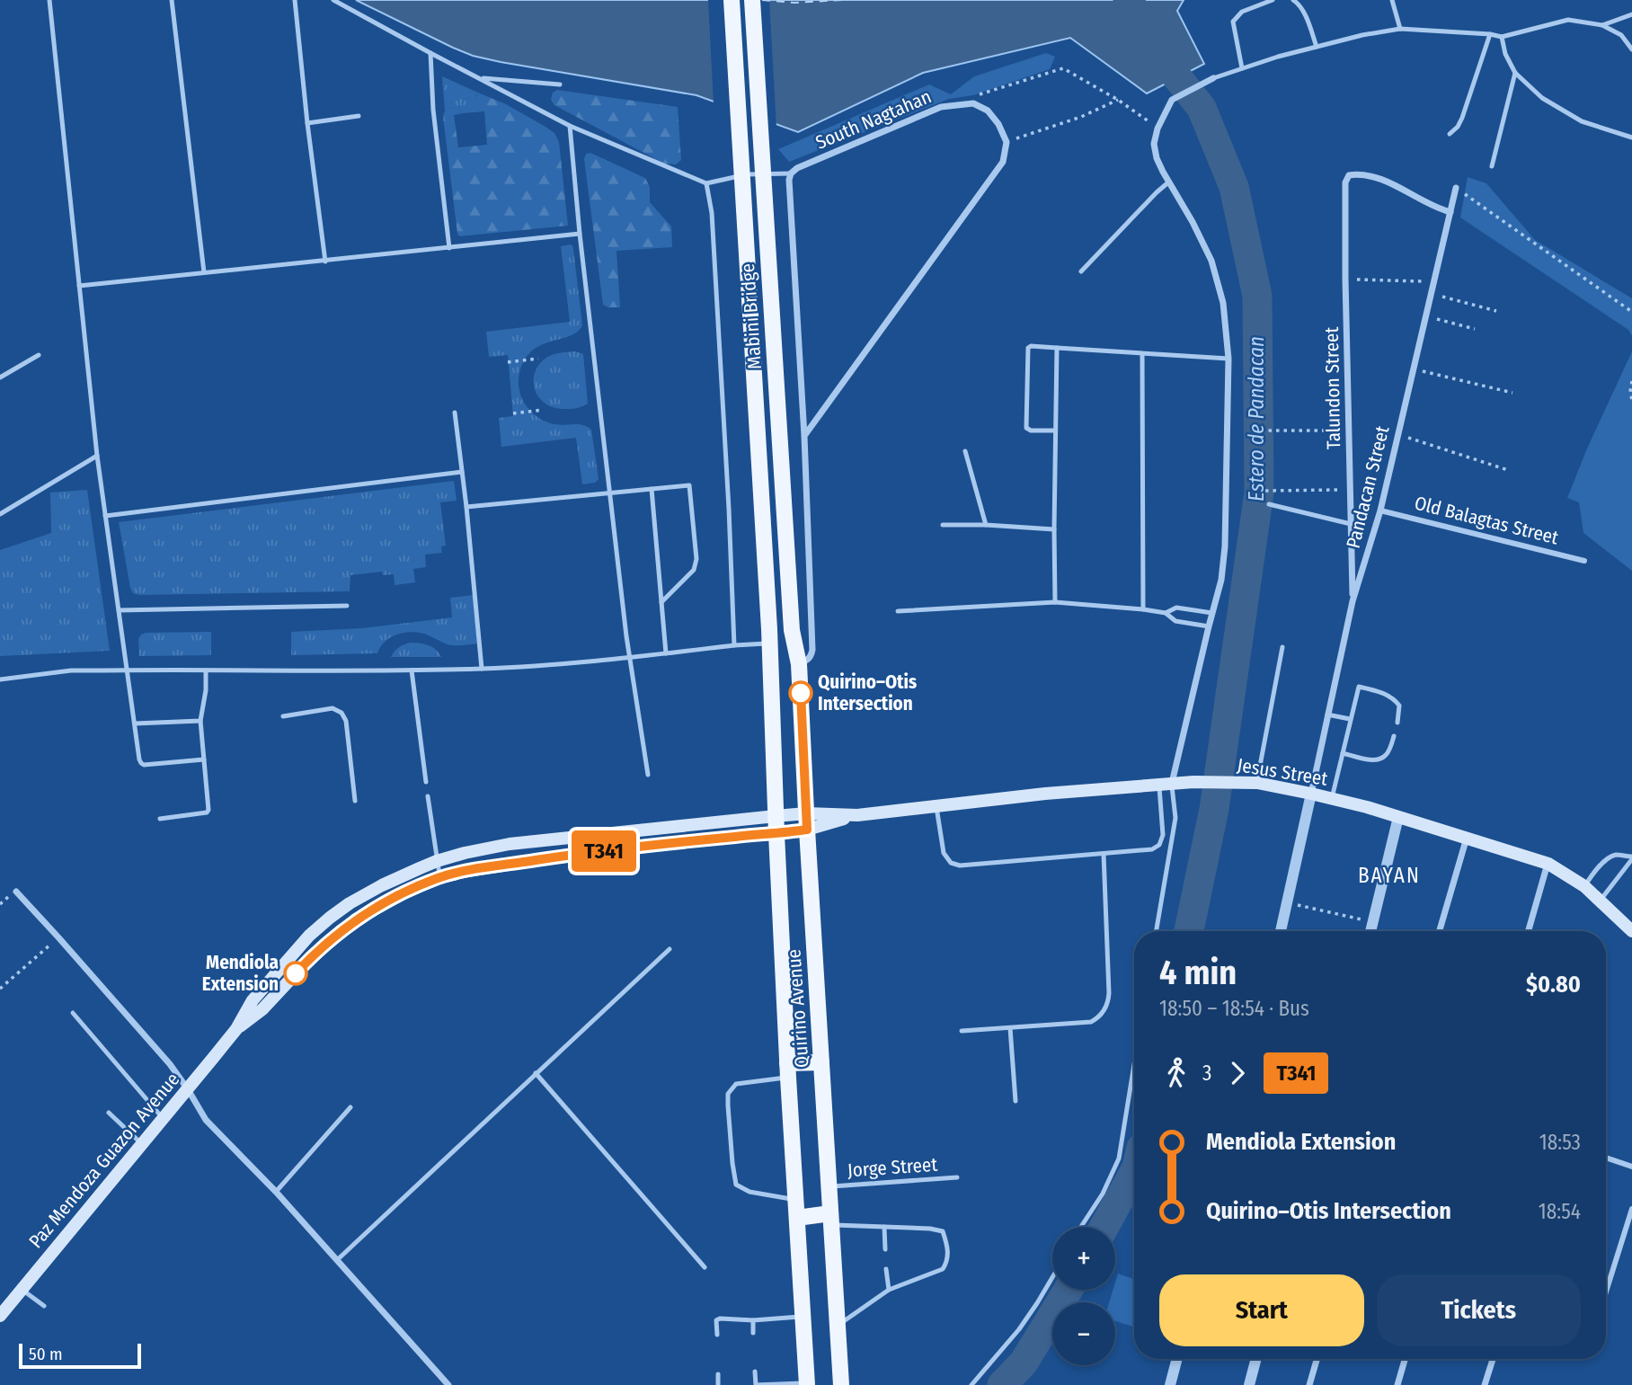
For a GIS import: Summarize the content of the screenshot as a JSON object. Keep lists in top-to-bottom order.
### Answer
{
  "streets": {
    "main road": [
      "Mabini Bridge",
      "Jesus Street",
      "Quirino Avenue",
      "Paz Mendoza Guazon Avenue"
    ],
    "street": [
      "South Nagtahan",
      "Talundon Street",
      "Pandacan Street",
      "Old Balagtas Street"
    ],
    "lane": ["Jorge Street"]
  },
  "crossings": [
    ["Mabini Bridge", "Quirino Avenue"],
    ["Talundon Street", "Pandacan Street"],
    ["Pandacan Street", "Old Balagtas Street"],
    ["Pandacan Street", "Jesus Street"],
    ["Jesus Street", "Quirino Avenue"],
    ["Jesus Street", "Paz Mendoza Guazon Avenue"],
    ["Quirino Avenue", "Paz Mendoza Guazon Avenue"],
    ["Quirino Avenue", "Jorge Street"]
  ],
  "districts": ["BAYAN"],
  "water": ["Estero de Pandacan"],
  "places": ["Quirino–Otis Intersection", "Mendiola Extension"],
  "lines": ["bus line T341"],
  "scale_bar": "50 m",
  "page": {
    "on_map": "T341",
    "heading": ["4 min", "18:50 – 18:54 · Bus", "$0.80"],
    "legs": ["3", "T341"],
    "list": [
      {
        "name": "Mendiola Extension",
        "value": "18:53"
      },
      {
        "name": "Quirino–Otis Intersection",
        "value": "18:54"
      }
    ],
    "map_buttons": ["+", "−"],
    "buttons": ["Start", "Tickets"],
    "scale": "50 m"
  }
}
